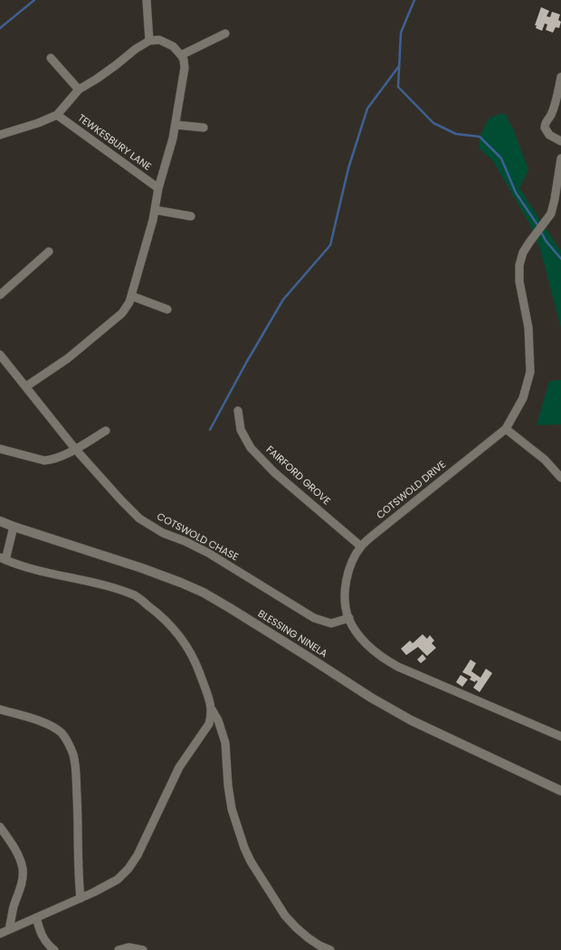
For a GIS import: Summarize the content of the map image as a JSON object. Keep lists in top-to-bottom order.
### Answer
{
  "streets": {
    "street": [
      "TEWKESBURY LANE",
      "FAIRFORD GROVE",
      "COTSWOLD DRIVE",
      "COTSWOLD CHASE",
      "BLESSING NINELA"
    ]
  },
  "crossings": [
    ["FAIRFORD GROVE", "COTSWOLD DRIVE"],
    ["COTSWOLD DRIVE", "COTSWOLD CHASE"]
  ]
}
